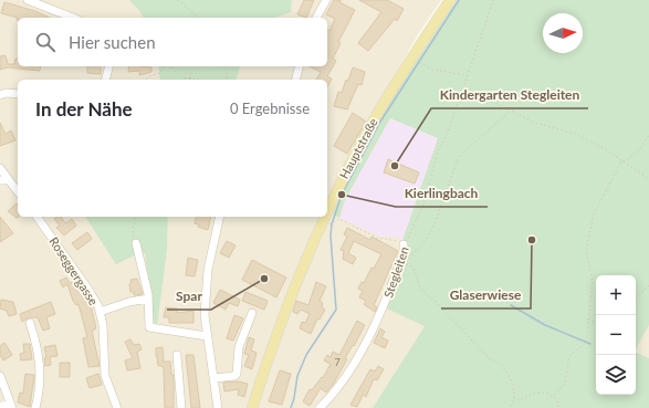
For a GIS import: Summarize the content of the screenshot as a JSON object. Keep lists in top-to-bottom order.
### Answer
{
  "streets": {
    "main road": ["Hauptstraße"],
    "street": ["Roseggergasse", "Stegleiten"]
  },
  "places": [
    "Kindergarten Stegleiten",
    "Kierlingbach",
    "Glaserwiese",
    "Spar"
  ],
  "house_numbers": ["7"],
  "north": "right",
  "page": {
    "search": "Hier suchen",
    "heading": ["In der Nähe", "0 Ergebnisse"],
    "map_buttons": ["+", "−"]
  }
}
